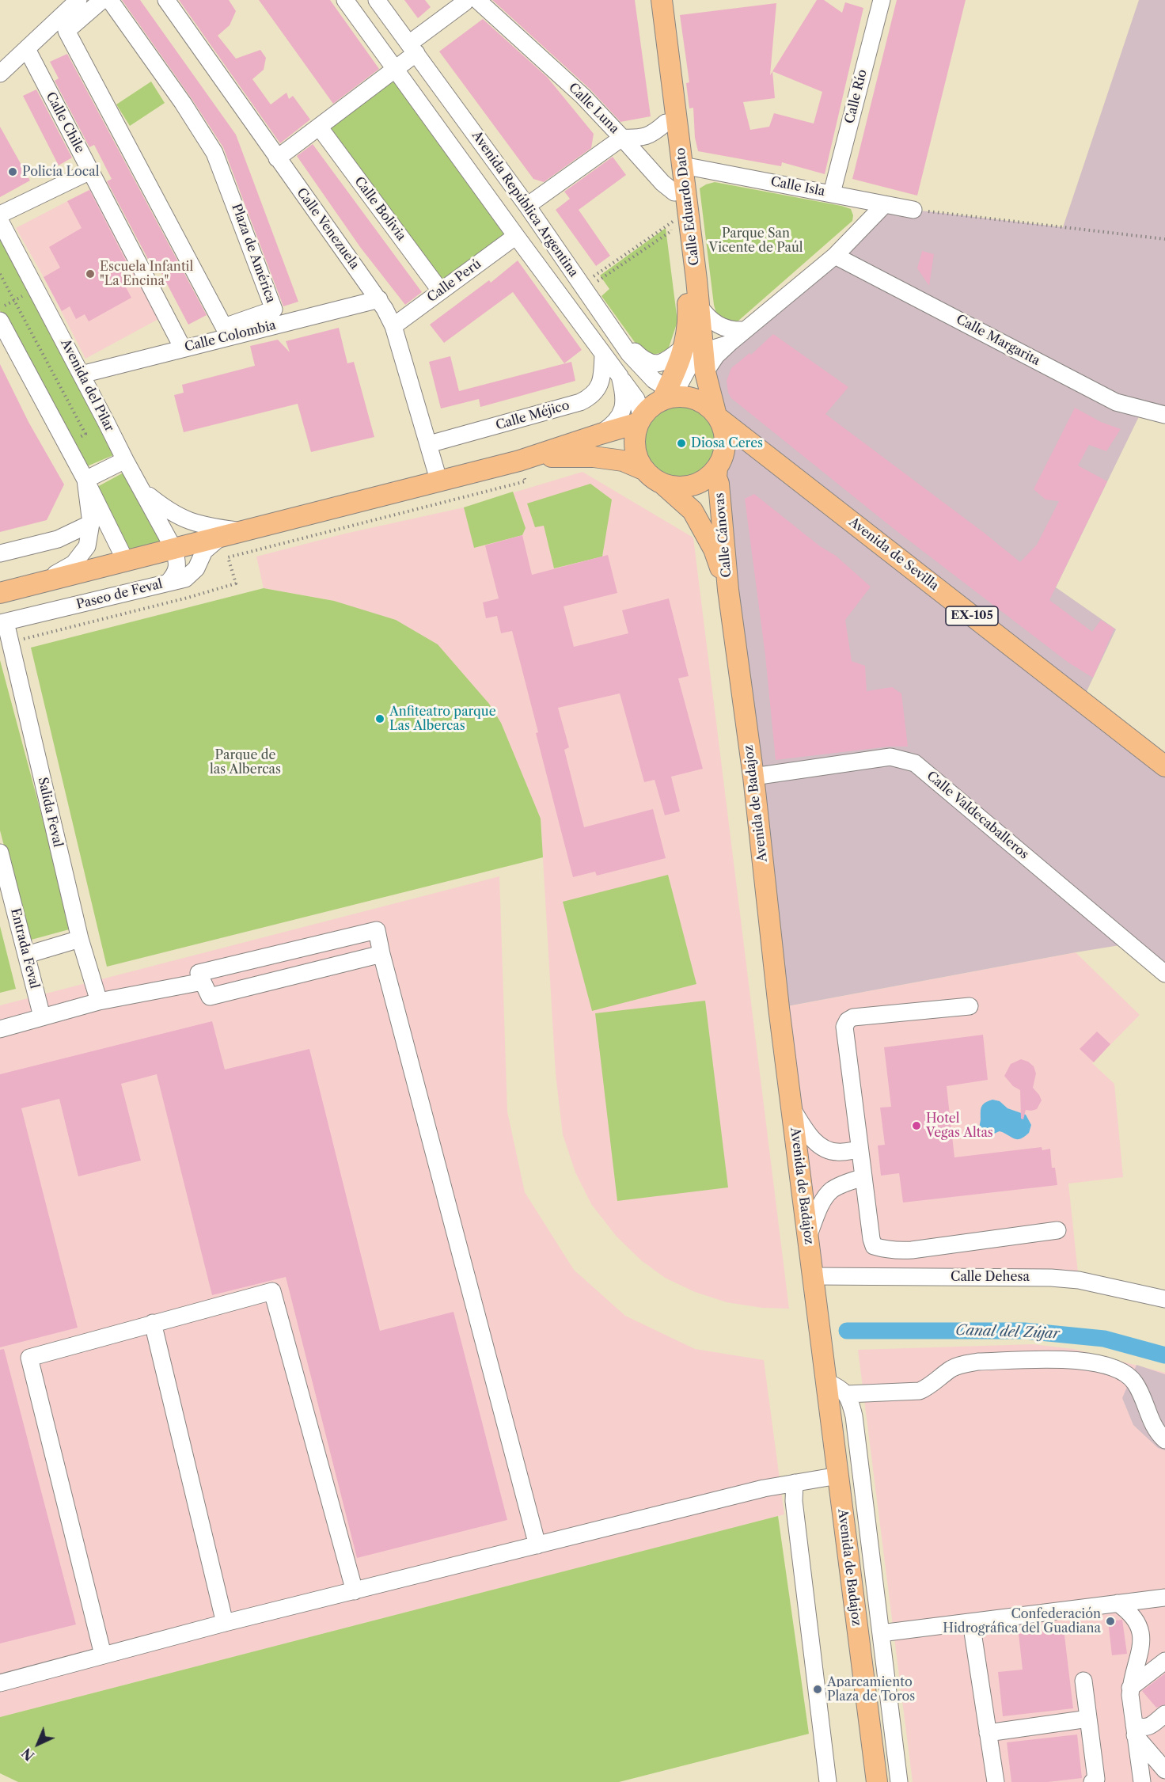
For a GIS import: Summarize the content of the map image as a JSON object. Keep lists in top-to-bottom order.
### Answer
{
  "streets": {
    "main road": [
      "Calle Eduardo Dato",
      "Calle Cánovas",
      "Avenida de Sevilla",
      "EX-105",
      "Avenida de Badajoz"
    ],
    "street": [
      "Calle Río",
      "Calle Luna",
      "Calle Chile",
      "Calle Isla",
      "Avenida República Argentina",
      "Calle Bolivia",
      "Calle Venezuela",
      "Plaza de América",
      "Calle Perú",
      "Calle Colombia",
      "Calle Margarita",
      "Avenida del Pilar",
      "Calle Méjico",
      "Paseo de Feval",
      "Salida Feval",
      "Calle Valdecaballeros",
      "Entrada Feval",
      "Calle Dehesa"
    ]
  },
  "crossings": [
    ["Calle Río", "Calle Isla"],
    ["Calle Luna", "Avenida República Argentina"],
    ["Calle Chile", "Calle Colombia"],
    ["Calle Isla", "Calle Eduardo Dato"],
    ["Avenida República Argentina", "Calle Eduardo Dato"],
    ["Avenida República Argentina", "Calle Perú"],
    ["Avenida República Argentina", "Calle Méjico"],
    ["Avenida República Argentina", "Calle Cánovas"],
    ["Avenida República Argentina", "Avenida de Sevilla"],
    ["Calle Eduardo Dato", "Calle Cánovas"],
    ["Calle Eduardo Dato", "Avenida de Sevilla"],
    ["Calle Bolivia", "Calle Perú"],
    ["Calle Venezuela", "Calle Perú"],
    ["Calle Venezuela", "Calle Colombia"],
    ["Calle Venezuela", "Calle Méjico"],
    ["Calle Colombia", "Avenida del Pilar"],
    ["Calle Cánovas", "Avenida de Sevilla"],
    ["Calle Cánovas", "Avenida de Badajoz"],
    ["Paseo de Feval", "Salida Feval"],
    ["Avenida de Badajoz", "Calle Valdecaballeros"],
    ["Avenida de Badajoz", "Calle Dehesa"]
  ],
  "water": ["Canal del Zújar"],
  "parks": ["Parque San Vicente de Paúl", "Parque de las Albercas"],
  "places": [
    "Policía Local",
    "Escuela Infantil \"La Encina\"",
    "Diosa Ceres",
    "Anfiteatro parque Las Albercas",
    "Hotel Vegas Altas",
    "Confederación Hidrográfica del Guadiana",
    "Aparcamiento Plaza de Toros"
  ],
  "north": "bottom left"
}
